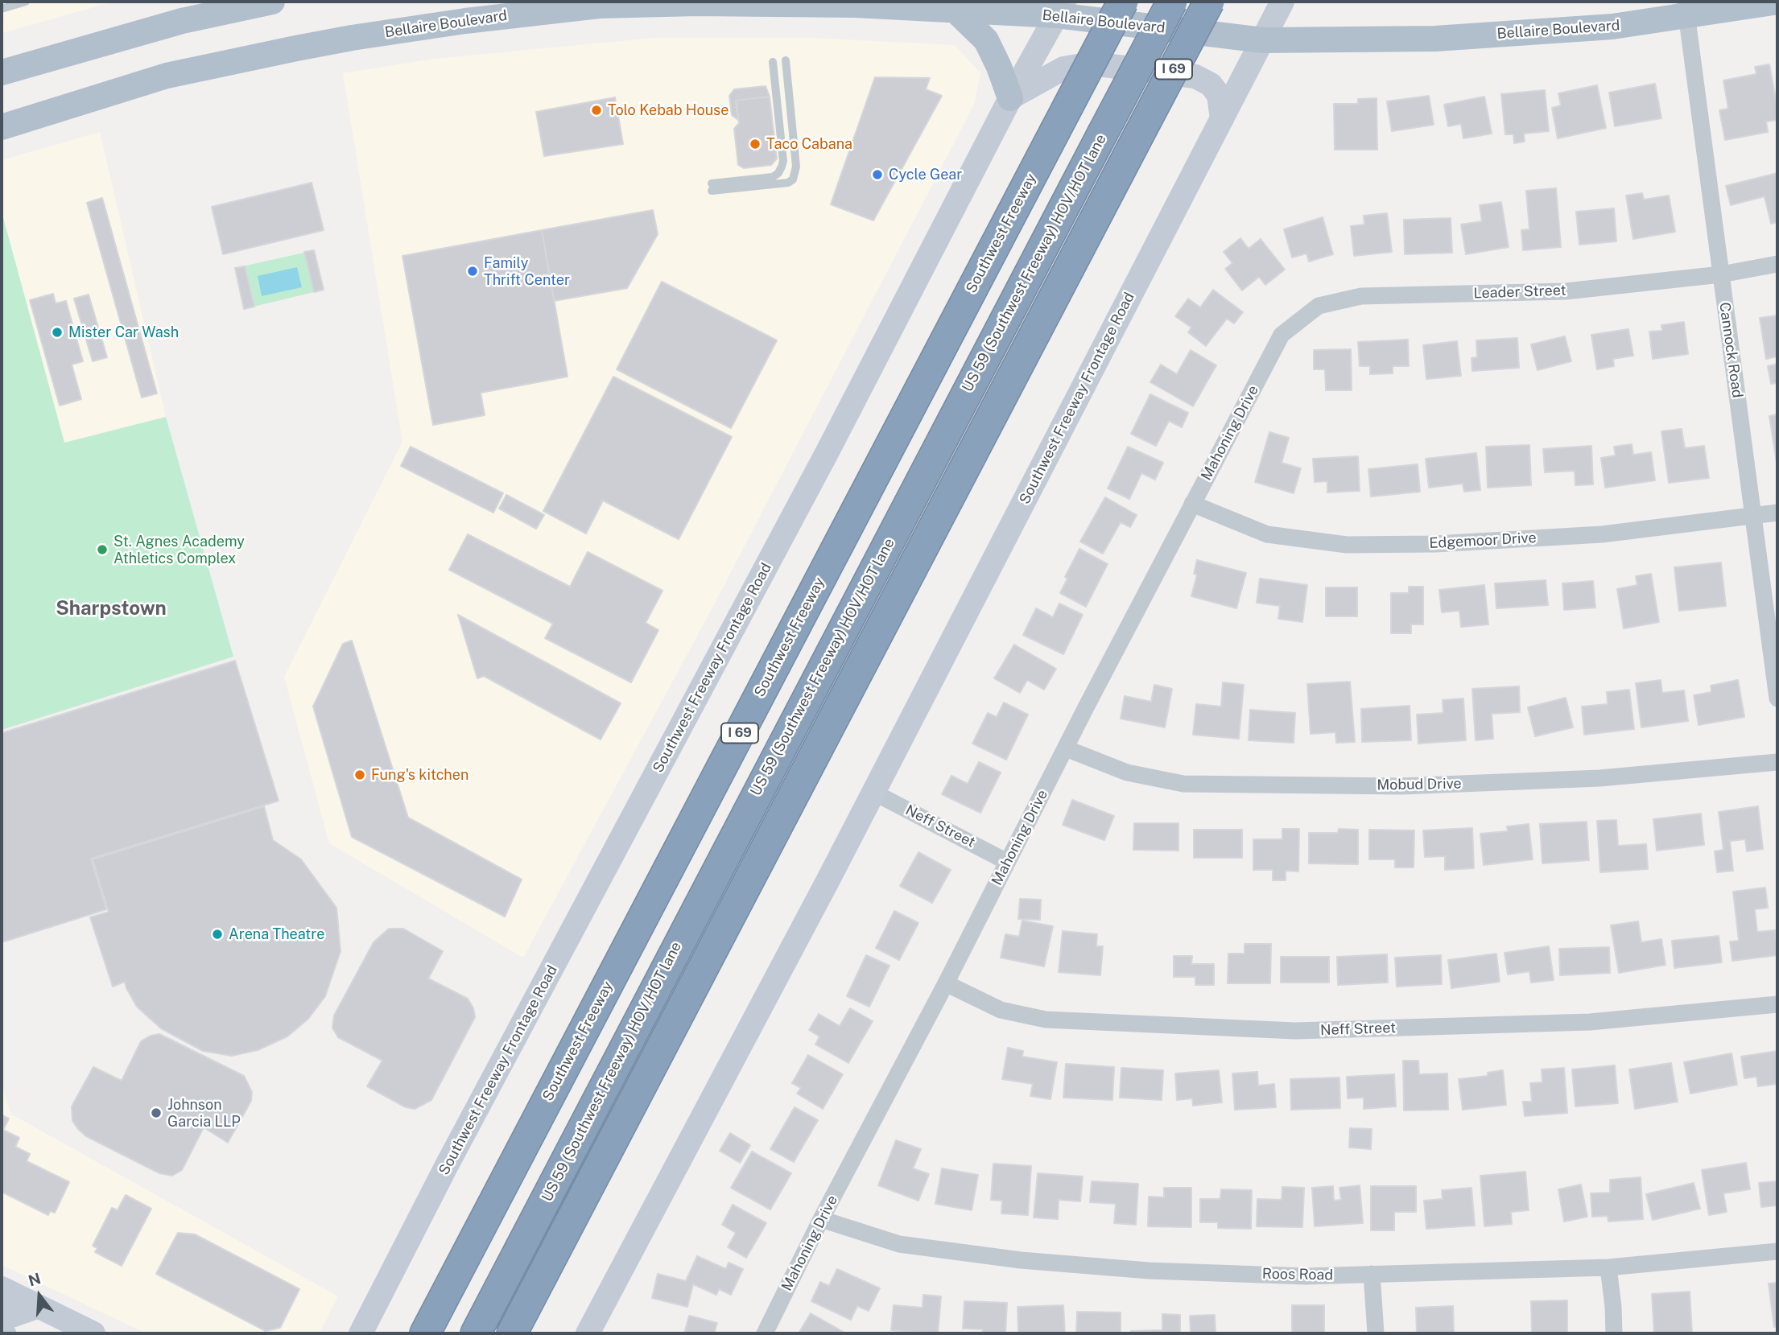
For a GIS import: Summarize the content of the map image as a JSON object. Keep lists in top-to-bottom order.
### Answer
{
  "streets": {
    "highway": ["I 69", "Southwest Freeway", "US 59 (Southwest Freeway) HOV/HOT lane"],
    "main road": ["Bellaire Boulevard", "Southwest Freeway Frontage Road"],
    "street": [
      "Leader Street",
      "Cannock Road",
      "Mahoning Drive",
      "Edgemoor Drive",
      "Mobud Drive",
      "Neff Street",
      "Roos Road"
    ]
  },
  "crossings": [
    ["Bellaire Boulevard", "Cannock Road"],
    ["Bellaire Boulevard", "Southwest Freeway Frontage Road"],
    ["Leader Street", "Cannock Road"],
    ["Leader Street", "Mahoning Drive"],
    ["Cannock Road", "Edgemoor Drive"],
    ["Southwest Freeway Frontage Road", "Neff Street"],
    ["Mahoning Drive", "Edgemoor Drive"],
    ["Mahoning Drive", "Mobud Drive"],
    ["Mahoning Drive", "Neff Street"],
    ["Mahoning Drive", "Roos Road"]
  ],
  "districts": ["Sharpstown"],
  "places": [
    "Tolo Kebab House",
    "Taco Cabana",
    "Cycle Gear",
    "Family Thrift Center",
    "Mister Car Wash",
    "St. Agnes Academy Athletics Complex",
    "Fung's kitchen",
    "Arena Theatre",
    "Johnson Garcia LLP"
  ],
  "north": "top"
}
